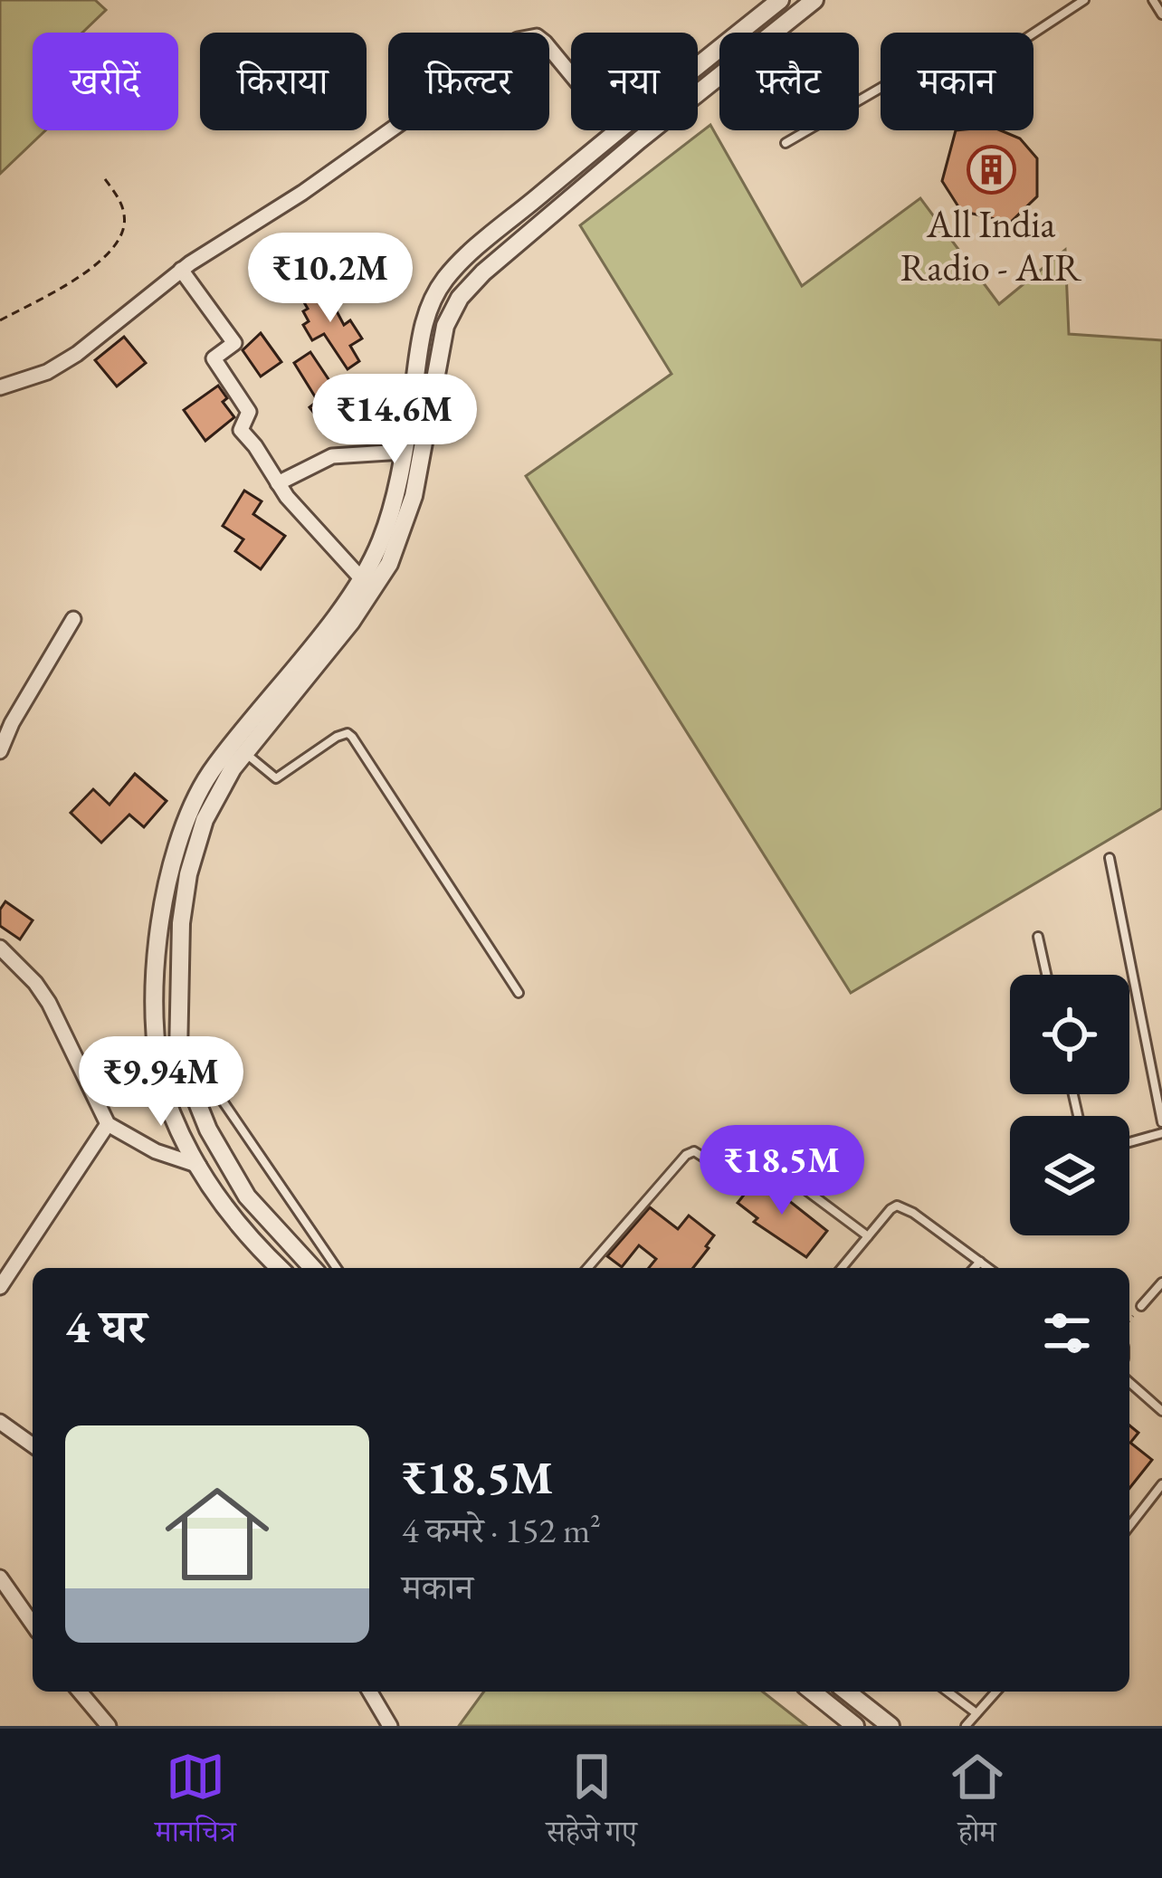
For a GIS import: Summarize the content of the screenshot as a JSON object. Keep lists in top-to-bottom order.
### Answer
{
  "places": {
    "building": ["All India Radio - AIR"]
  },
  "page": {
    "chip": [
      "खरीदें",
      "किराया",
      "फ़िल्टर",
      "नया",
      "फ़्लैट",
      "मकान"
    ],
    "price": [
      "₹10.2M",
      "₹14.6M",
      "₹9.94M",
      "₹18.5M"
    ],
    "heading": "4 घर",
    "list": [
      {
        "name": "₹18.5M",
        "note": "4 कमरे · 152 m² · मकान"
      }
    ],
    "tabs": ["मानचित्र", "सहेजे गए", "होम"]
  }
}
